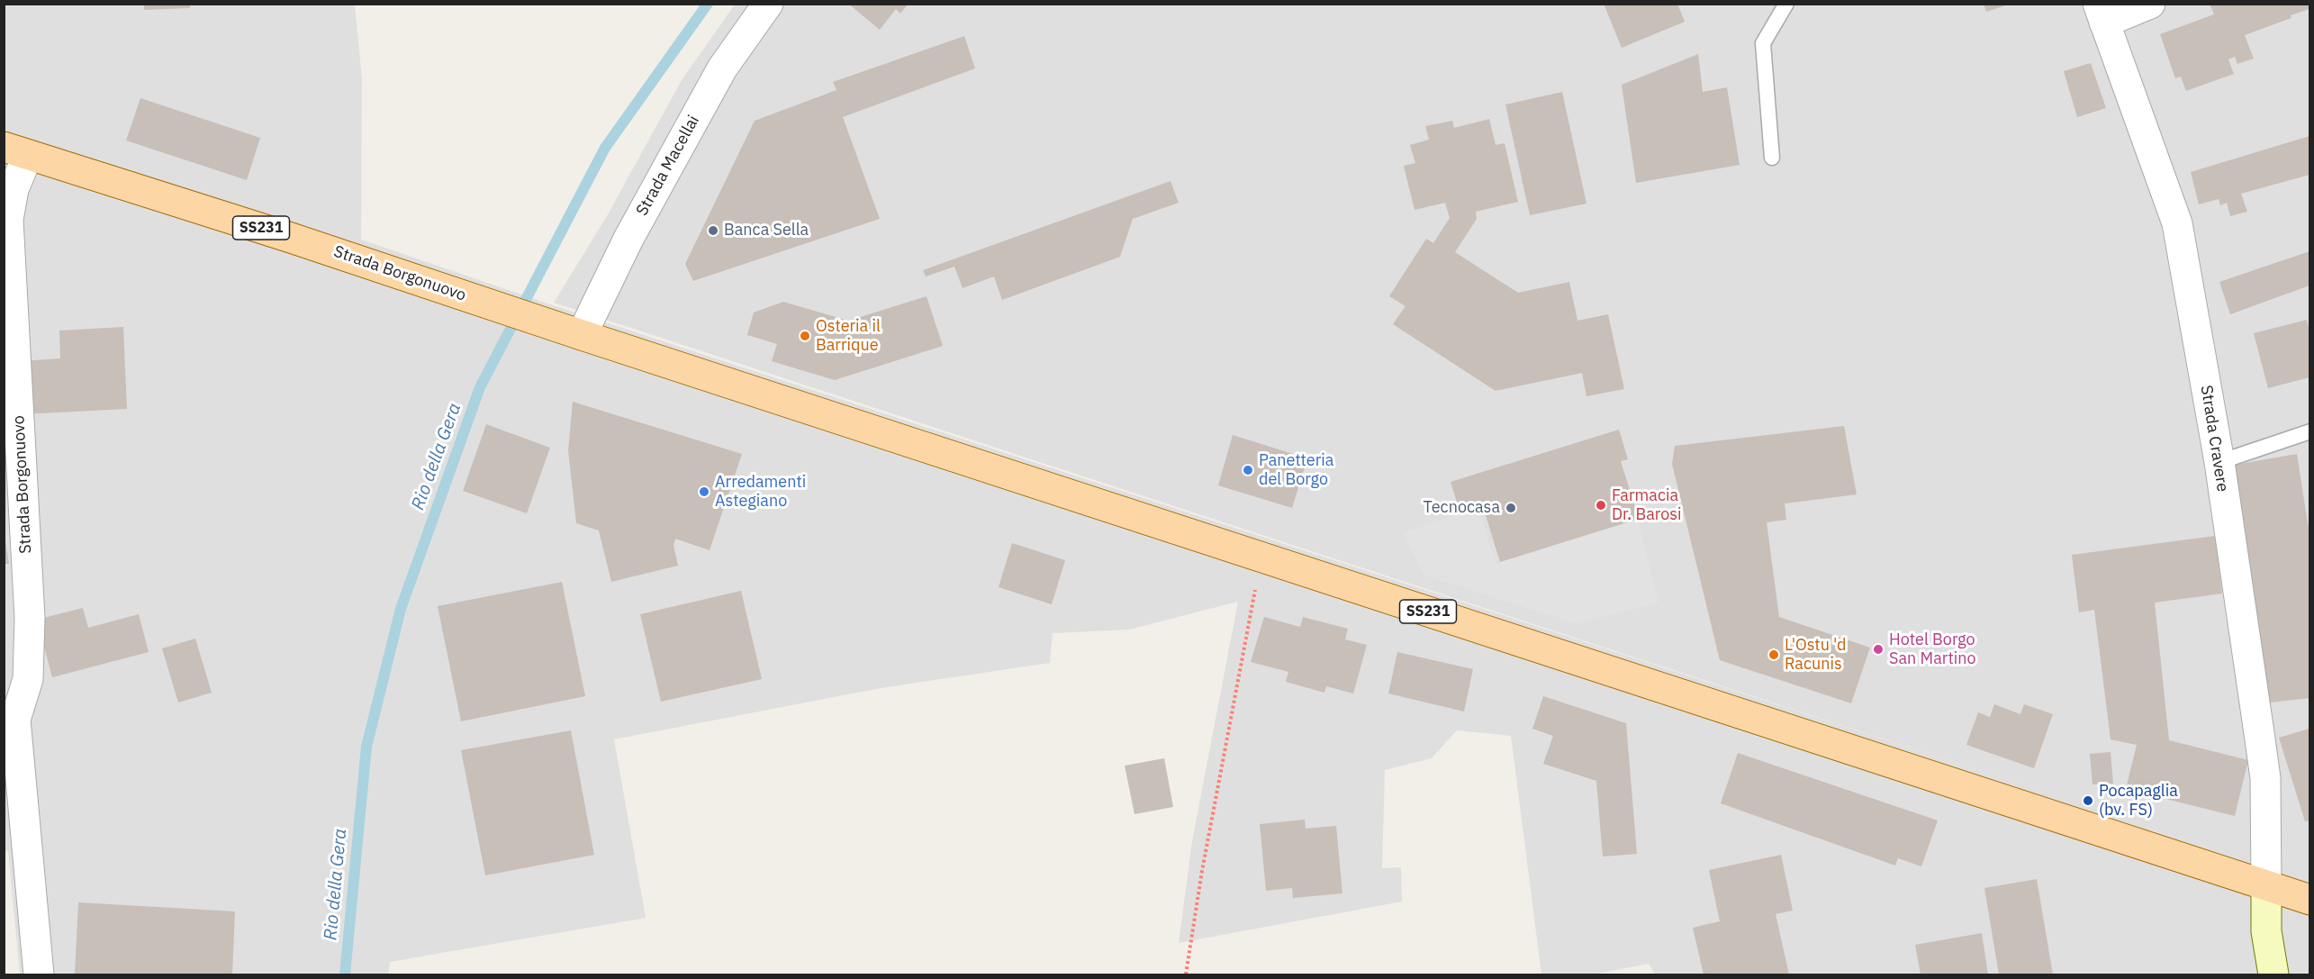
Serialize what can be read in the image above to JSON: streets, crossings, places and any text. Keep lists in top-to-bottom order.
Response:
{
  "streets": {
    "main road": ["SS231", "Strada Borgonuovo"],
    "street": ["Strada Macellai", "Strada Cravere"]
  },
  "crossings": [
    ["Strada Macellai", "SS231"],
    ["Strada Macellai", "Strada Borgonuovo"],
    ["SS231", "Strada Borgonuovo"],
    ["SS231", "Strada Cravere"]
  ],
  "water": ["Rio della Gera"],
  "places": [
    "Banca Sella",
    "Osteria il Barrique",
    "Panetteria del Borgo",
    "Arredamenti Astegiano",
    "Farmacia Dr. Barosi",
    "Tecnocasa",
    "Hotel Borgo San Martino",
    "L'Ostu 'd Racunis",
    "Pocapaglia (bv. FS)"
  ]
}
